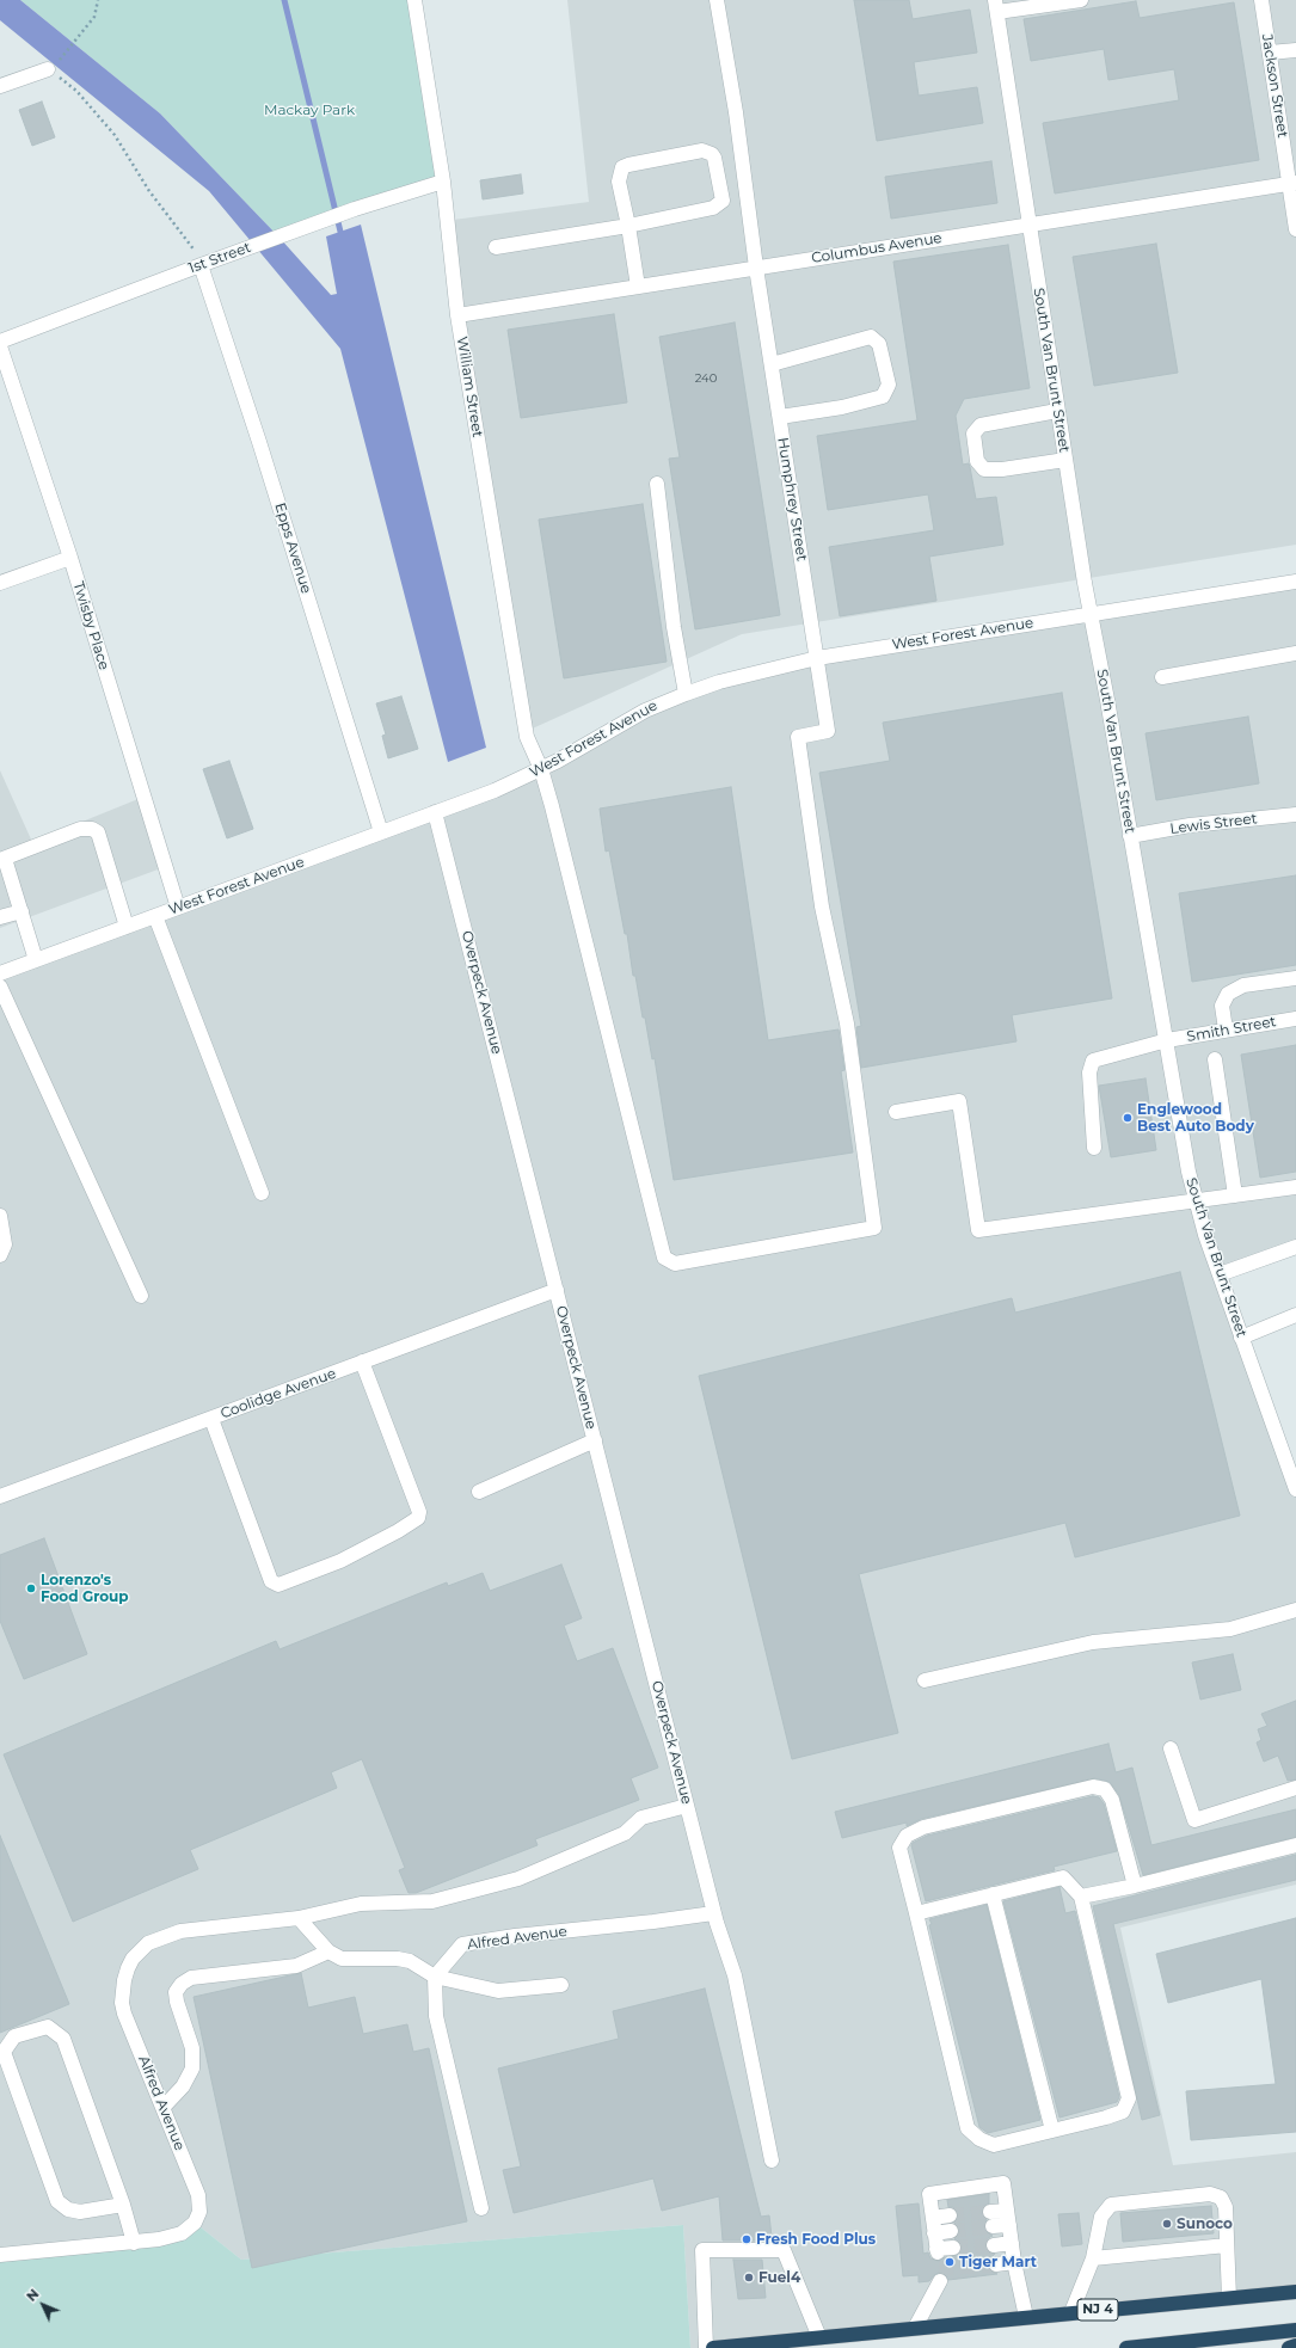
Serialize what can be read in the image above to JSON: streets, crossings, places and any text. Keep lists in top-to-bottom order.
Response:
{
  "streets": {
    "highway": ["NJ 4"],
    "street": [
      "Jackson Street",
      "Columbus Avenue",
      "1st Street",
      "South Van Brunt Street",
      "William Street",
      "Humphrey Street",
      "Epps Avenue",
      "Twisby Place",
      "West Forest Avenue",
      "Lewis Street",
      "Overpeck Avenue",
      "Smith Street",
      "Coolidge Avenue",
      "Alfred Avenue"
    ]
  },
  "crossings": [
    ["Jackson Street", "Columbus Avenue"],
    ["Columbus Avenue", "South Van Brunt Street"],
    ["Columbus Avenue", "William Street"],
    ["Columbus Avenue", "Humphrey Street"],
    ["1st Street", "William Street"],
    ["1st Street", "Epps Avenue"],
    ["South Van Brunt Street", "West Forest Avenue"],
    ["South Van Brunt Street", "Lewis Street"],
    ["South Van Brunt Street", "Smith Street"],
    ["William Street", "Humphrey Street"],
    ["William Street", "West Forest Avenue"],
    ["Humphrey Street", "West Forest Avenue"],
    ["Epps Avenue", "West Forest Avenue"],
    ["Twisby Place", "West Forest Avenue"],
    ["West Forest Avenue", "Overpeck Avenue"],
    ["Overpeck Avenue", "Coolidge Avenue"],
    ["Overpeck Avenue", "Alfred Avenue"]
  ],
  "parks": ["Mackay Park"],
  "places": [
    "Englewood Best Auto Body",
    "Lorenzo's Food Group",
    "Sunoco",
    "Fresh Food Plus",
    "Tiger Mart",
    "Fuel4"
  ],
  "house_numbers": ["240"],
  "north": "top left"
}
